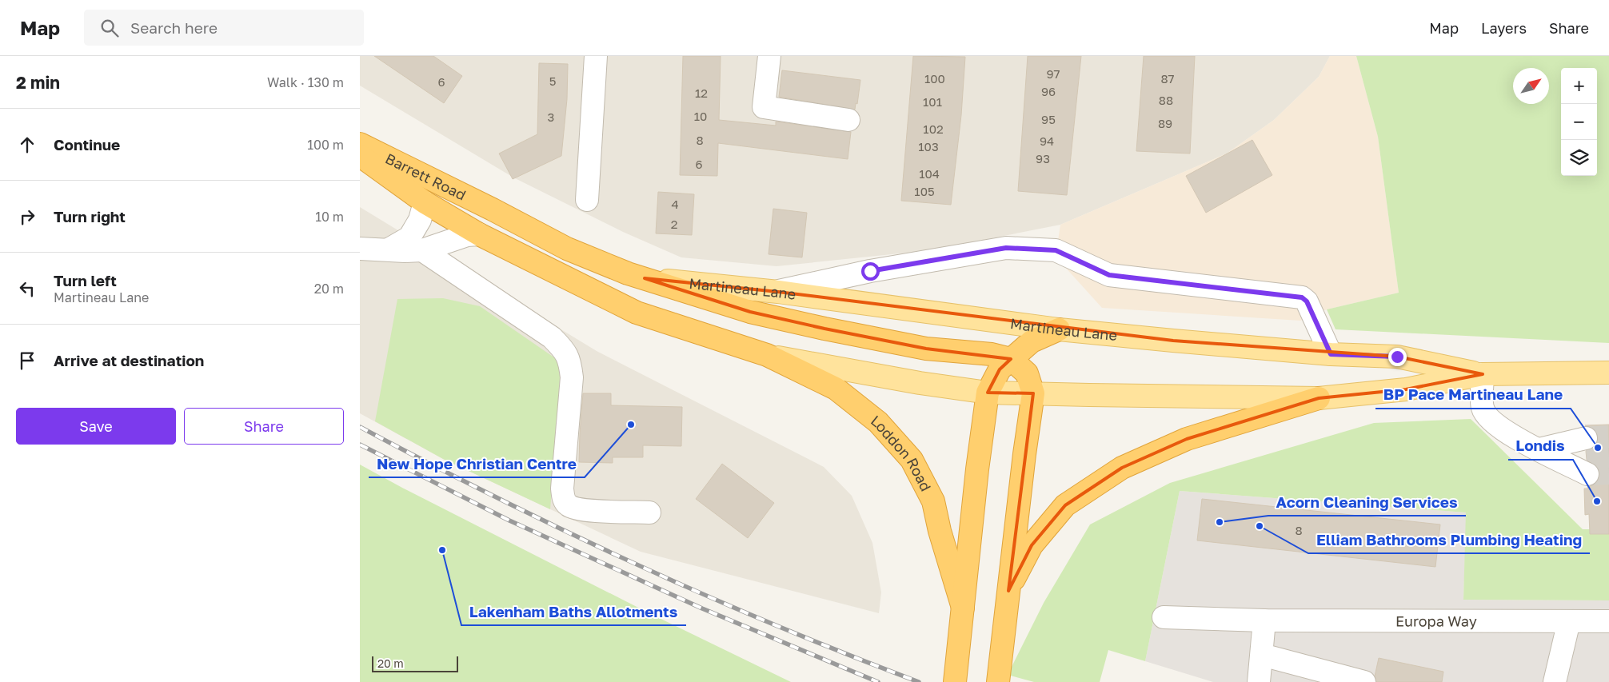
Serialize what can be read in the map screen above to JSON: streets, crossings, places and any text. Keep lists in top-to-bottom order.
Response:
{
  "streets": {
    "highway": ["Barrett Road", "Martineau Lane", "Loddon Road"],
    "street": ["Europa Way"]
  },
  "crossings": [
    ["Barrett Road", "Martineau Lane"],
    ["Martineau Lane", "Loddon Road"]
  ],
  "places": [
    "New Hope Christian Centre",
    "BP Pace Martineau Lane",
    "Londis",
    "Acorn Cleaning Services",
    "Elliam Bathrooms Plumbing Heating",
    "Lakenham Baths Allotments"
  ],
  "house_numbers": [
    "97",
    "100",
    "87",
    "5",
    "6",
    "96",
    "12",
    "88",
    "101",
    "10",
    "3",
    "95",
    "89",
    "102",
    "8",
    "94",
    "103",
    "93",
    "6",
    "104",
    "105",
    "4",
    "2",
    "8"
  ],
  "scale_bar": "20 m",
  "north": "top right",
  "page": {
    "header": "Map",
    "search": "Search here",
    "nav": ["Map", "Layers", "Share"],
    "heading": ["2 min", "Walk · 130 m"],
    "map_buttons": ["+", "−"],
    "list": [
      ["Continue", "100 m"],
      ["Turn right", "10 m"],
      ["Turn left", "Martineau Lane", "20 m"],
      "Arrive at destination"
    ],
    "buttons": ["Save", "Share"],
    "scale": "20 m"
  }
}
